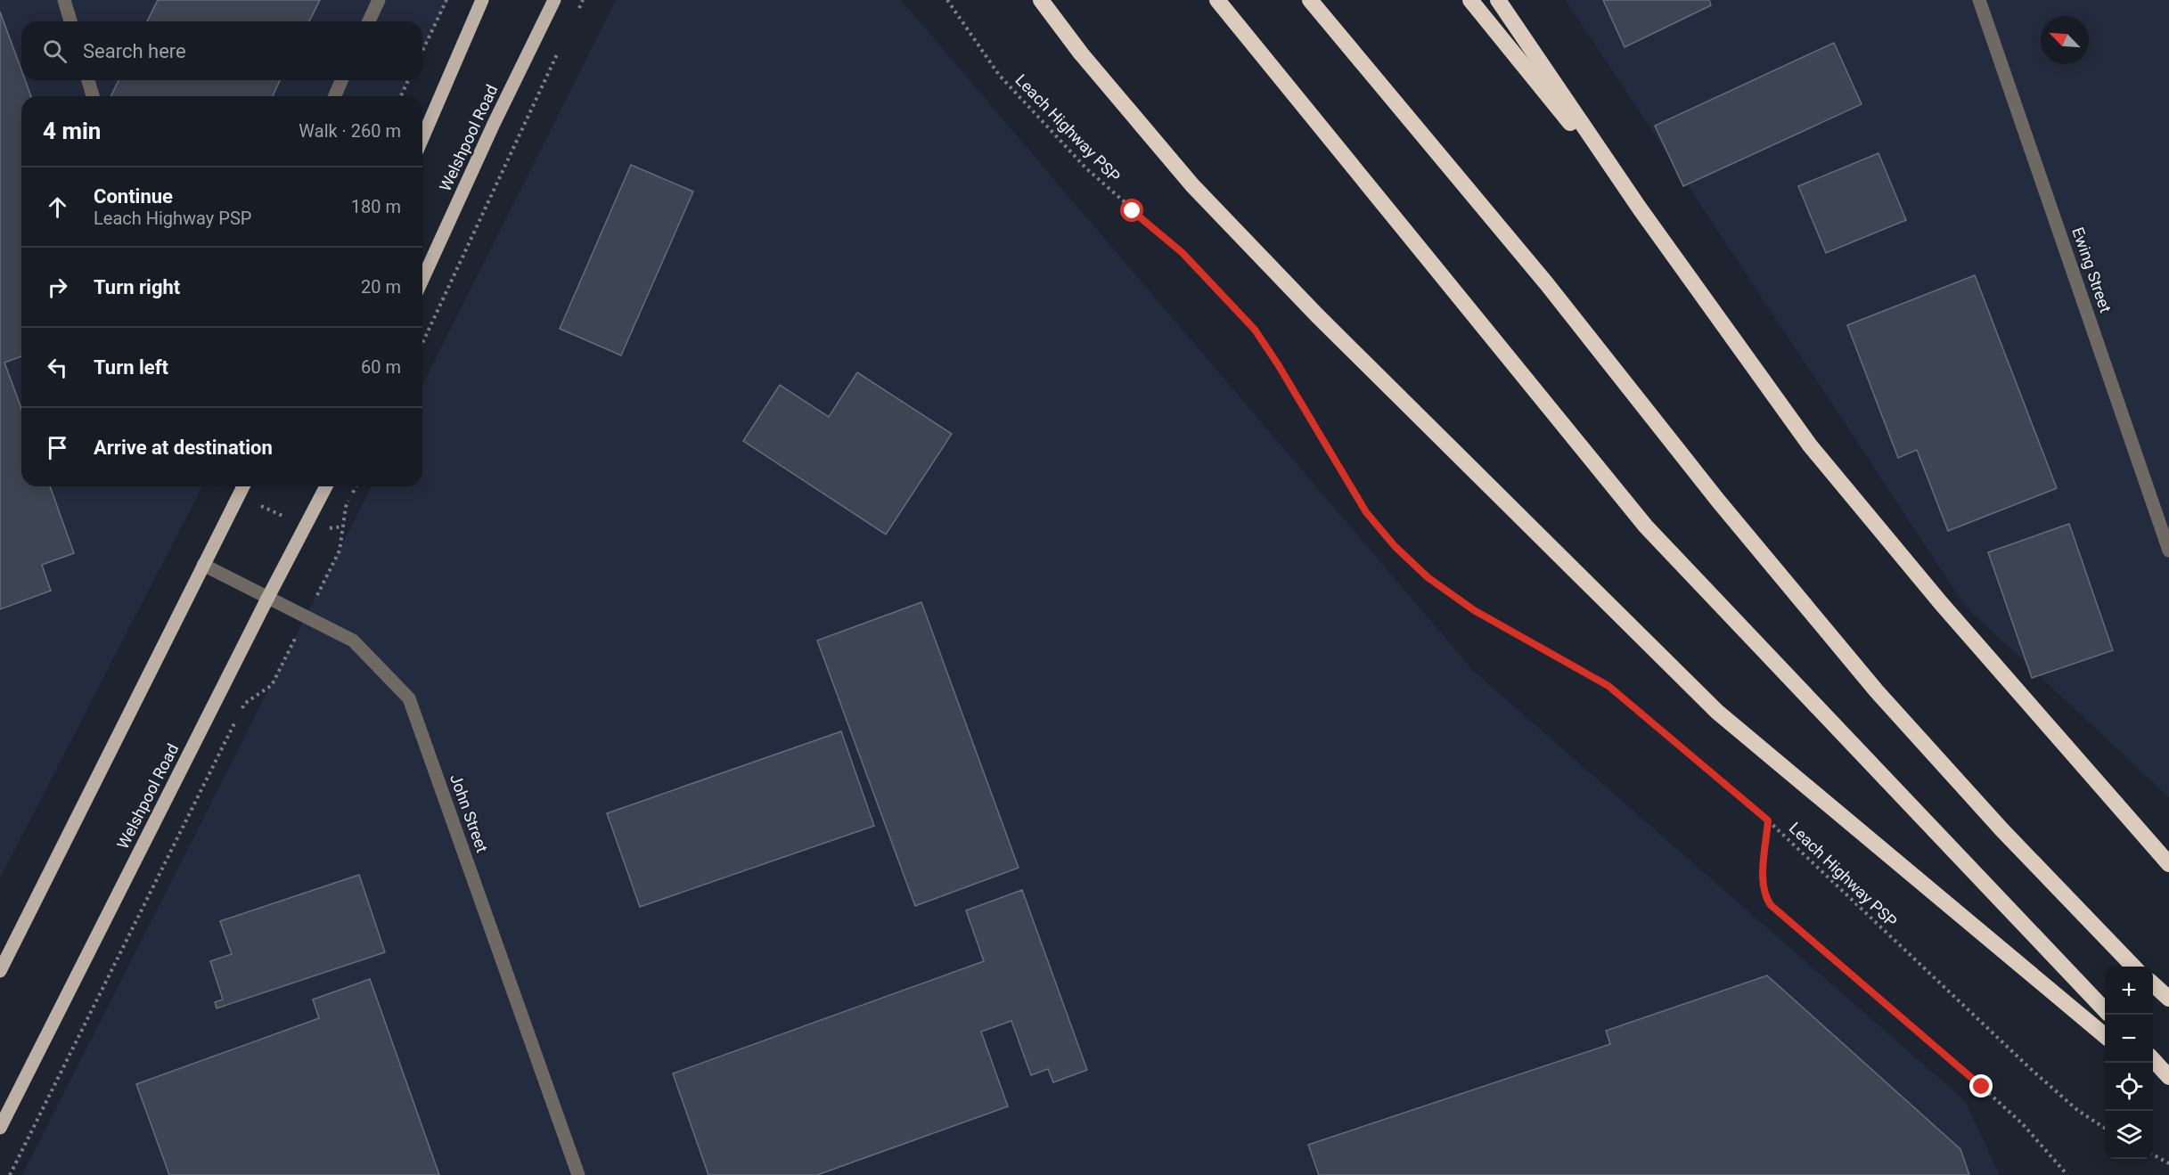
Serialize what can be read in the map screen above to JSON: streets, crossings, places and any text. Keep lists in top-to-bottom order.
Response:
{
  "streets": {
    "main road": ["Welshpool Road"],
    "street": ["Ewing Street", "John Street"],
    "path": ["Leach Highway PSP"]
  },
  "crossings": [
    ["Welshpool Road", "John Street"]
  ],
  "north": "top left",
  "page": {
    "search": "Search here",
    "heading": ["4 min", "Walk · 260 m"],
    "list": [
      ["Continue", "Leach Highway PSP", "180 m"],
      ["Turn right", "20 m"],
      ["Turn left", "60 m"],
      "Arrive at destination"
    ],
    "map_buttons": ["+", "−"]
  }
}
